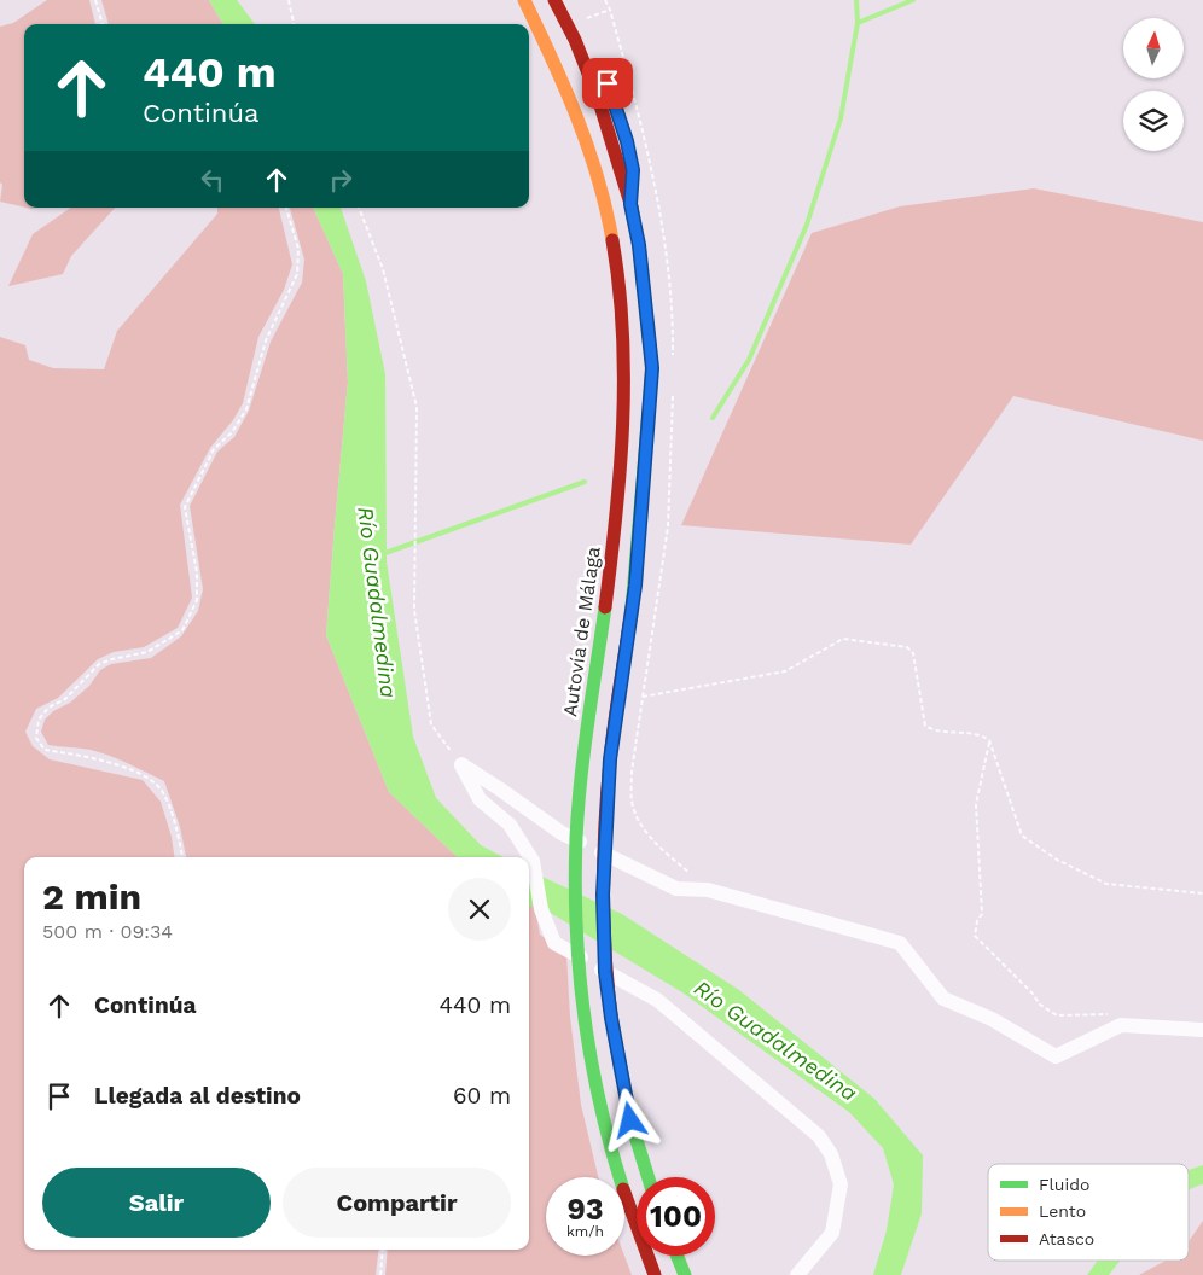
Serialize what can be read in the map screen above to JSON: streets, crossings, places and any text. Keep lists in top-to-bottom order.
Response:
{
  "streets": {
    "highway": ["Autovía de Málaga"]
  },
  "water": ["Río Guadalmedina"],
  "legend": ["Fluido", "Lento", "Atasco"],
  "north": "top",
  "page": {
    "turn": ["440 m", "Continúa"],
    "heading": ["2 min", "500 m · 09:34"],
    "list": [
      {
        "name": "Continúa",
        "value": "440 m"
      },
      {
        "name": "Llegada al destino",
        "value": "60 m"
      }
    ],
    "buttons": ["Salir", "Compartir"],
    "speed": "93 km/h",
    "limit": "100"
  }
}
